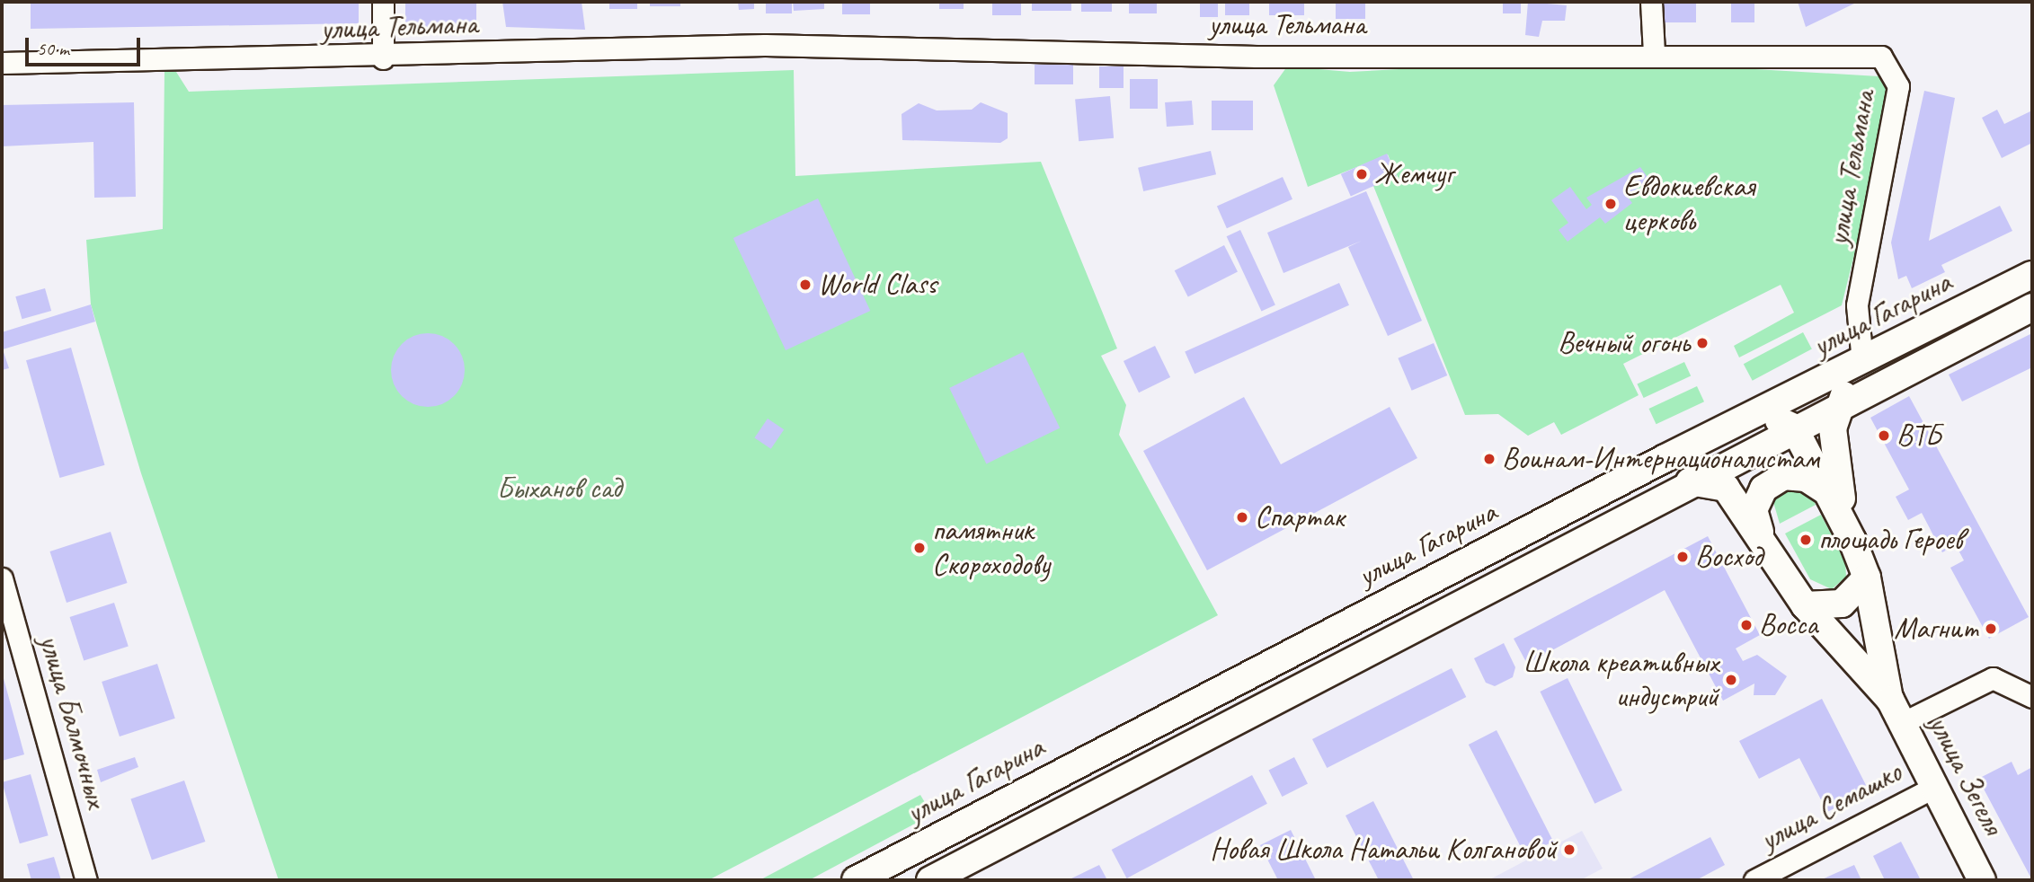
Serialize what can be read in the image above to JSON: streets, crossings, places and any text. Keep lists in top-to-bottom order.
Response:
{
  "streets": {
    "main road": ["улица Гагарина", "улица Зегеля"],
    "street": ["улица Тельмана", "улица Балмочных", "улица Семашко"]
  },
  "crossings": [
    ["улица Тельмана", "улица Гагарина"],
    ["улица Зегеля", "улица Семашко"]
  ],
  "parks": ["Быханов сад"],
  "places": [
    "Жемчуг",
    "Евдокиевская церковь",
    "World Class",
    "Вечный огонь",
    "ВТБ",
    "Воинам-Интернационалистам",
    "Спартак",
    "площадь Героев",
    "памятник Скороходову",
    "Восход",
    "Bocca",
    "Магнит",
    "Школа креативных индустрий",
    "Новая Школа Натальи Колгановой"
  ],
  "scale_bar": "50 m"
}
